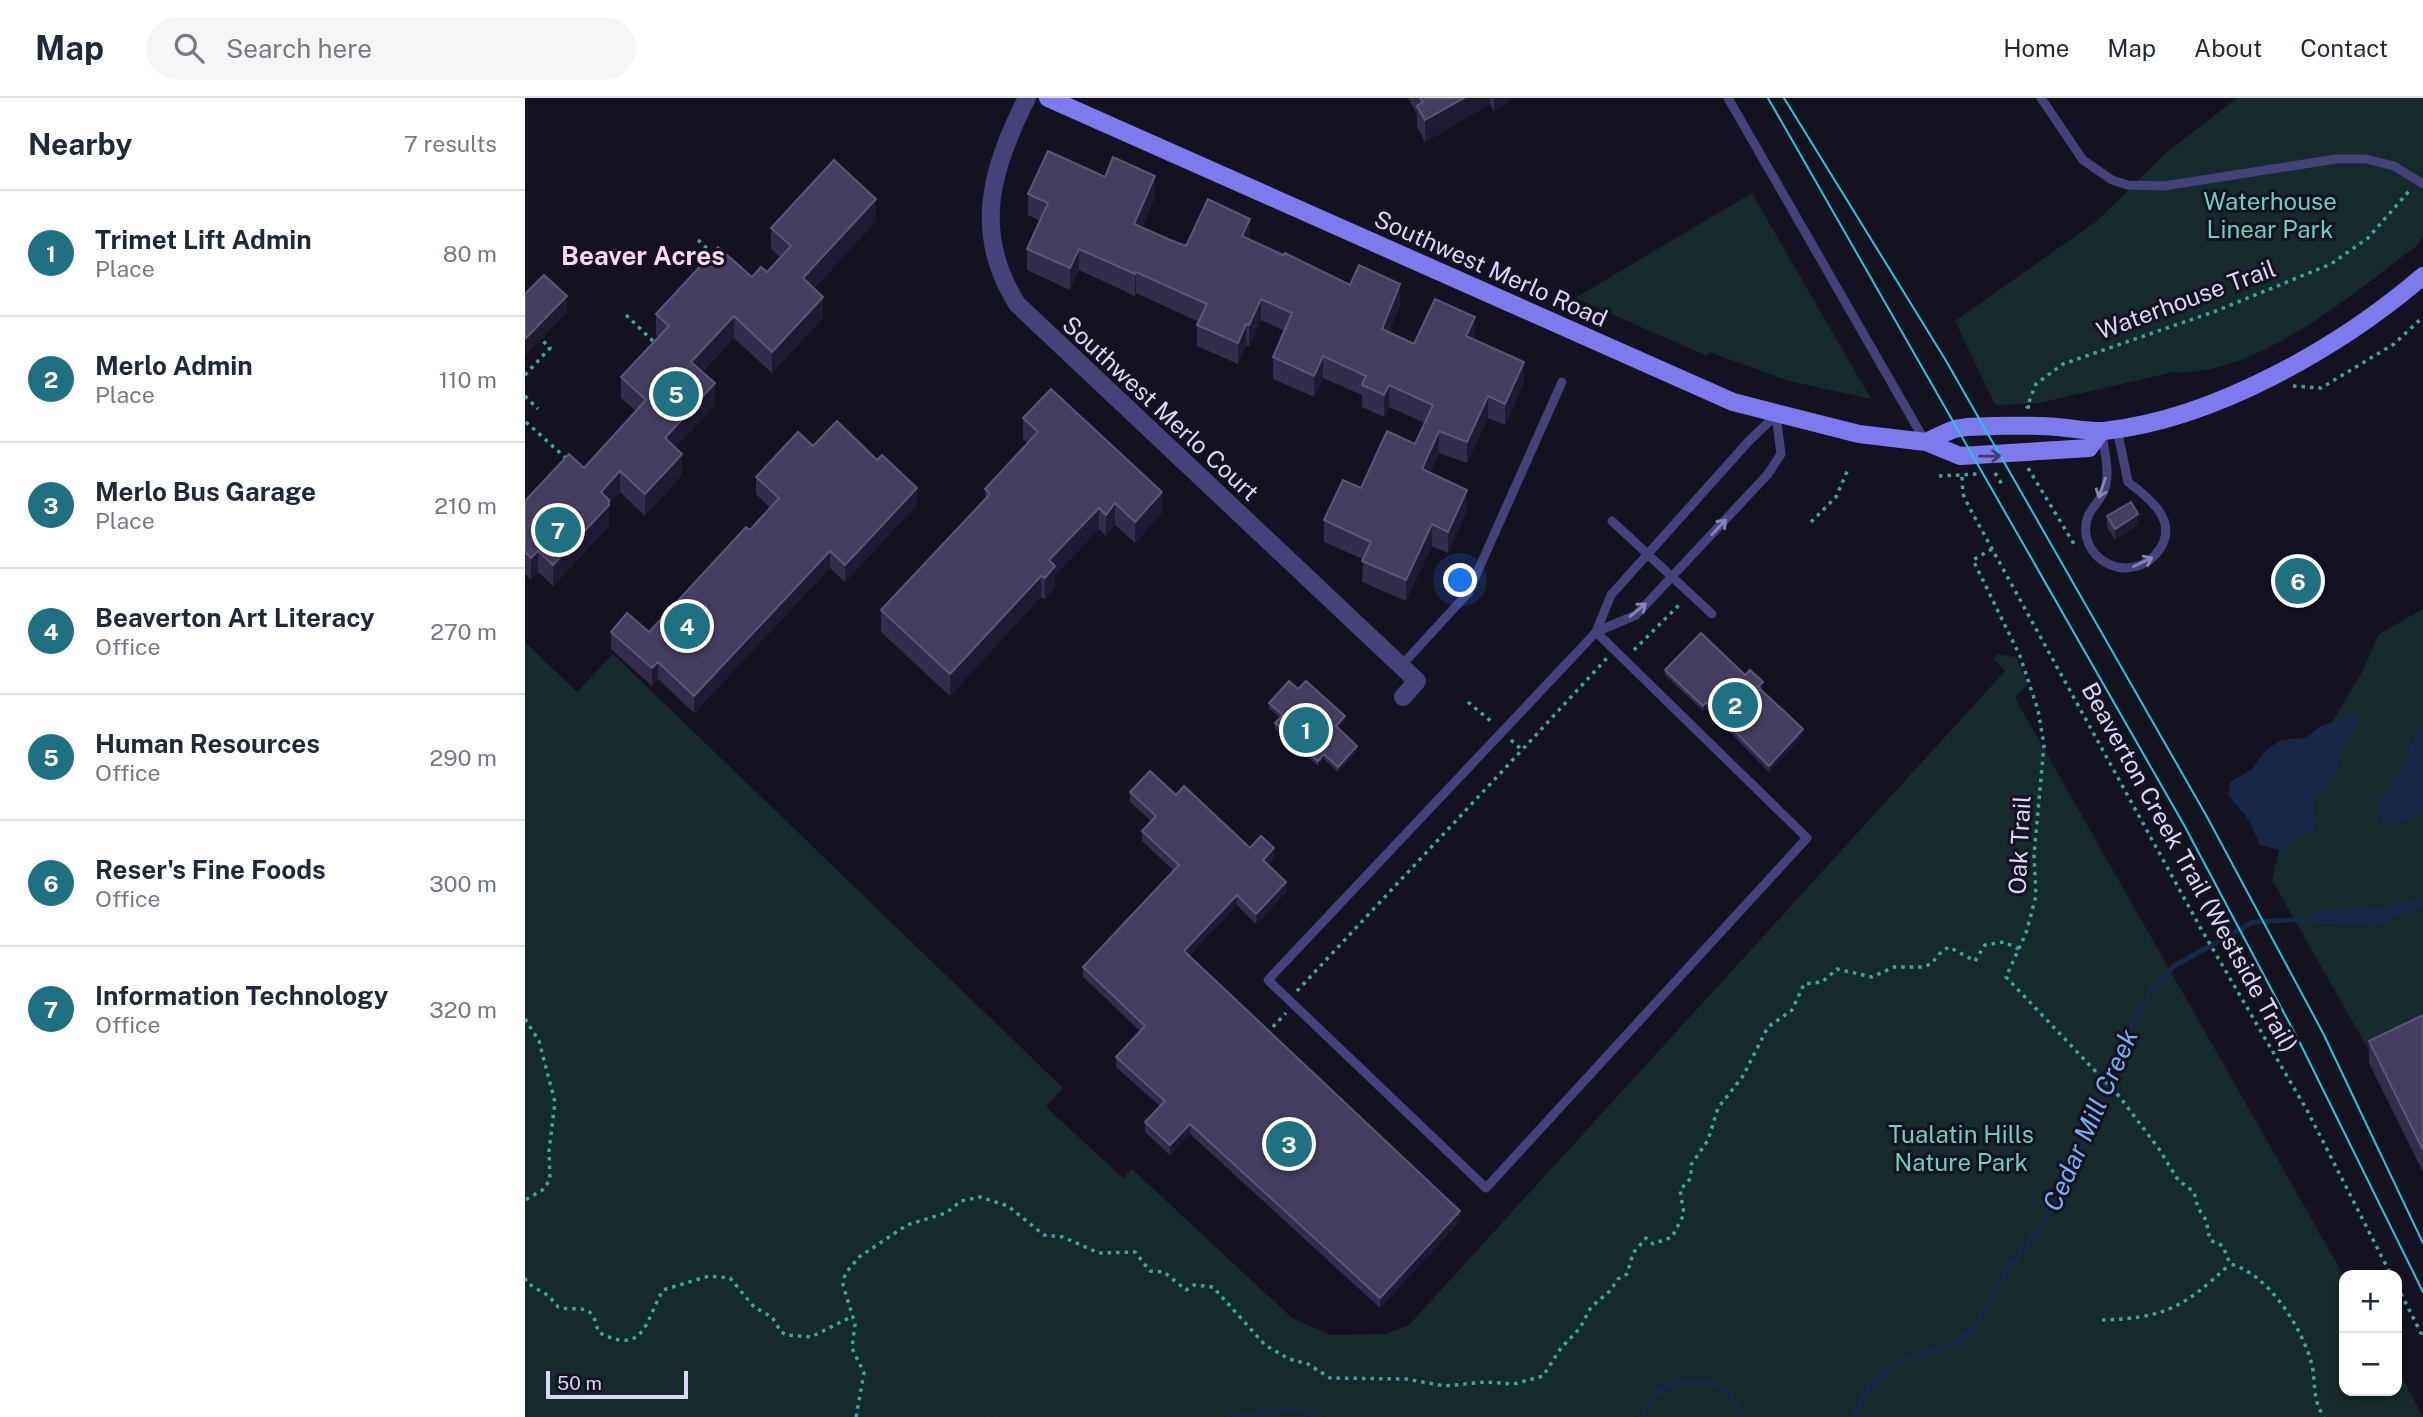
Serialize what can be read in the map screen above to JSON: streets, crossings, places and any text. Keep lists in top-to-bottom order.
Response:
{
  "streets": {
    "street": ["Southwest Merlo Road", "Southwest Merlo Court"],
    "path": ["Waterhouse Trail", "Oak Trail", "Beaverton Creek Trail (Westside Trail)"]
  },
  "crossings": [
    ["Oak Trail", "Beaverton Creek Trail (Westside Trail)"]
  ],
  "districts": ["Beaver Acres"],
  "water": ["Cedar Mill Creek"],
  "parks": ["Waterhouse Linear Park", "Tualatin Hills Nature Park"],
  "scale_bar": "50 m",
  "page": {
    "header": "Map",
    "search": "Search here",
    "nav": [
      "Home",
      "Map",
      "About",
      "Contact"
    ],
    "heading": ["Nearby", "7 results"],
    "list": [
      {
        "mark": "1",
        "name": "Trimet Lift Admin",
        "note": "Place",
        "value": "80 m"
      },
      {
        "mark": "2",
        "name": "Merlo Admin",
        "note": "Place",
        "value": "110 m"
      },
      {
        "mark": "3",
        "name": "Merlo Bus Garage",
        "note": "Place",
        "value": "210 m"
      },
      {
        "mark": "4",
        "name": "Beaverton Art Literacy",
        "note": "Office",
        "value": "270 m"
      },
      {
        "mark": "5",
        "name": "Human Resources",
        "note": "Office",
        "value": "290 m"
      },
      {
        "mark": "6",
        "name": "Reser's Fine Foods",
        "note": "Office",
        "value": "300 m"
      },
      {
        "mark": "7",
        "name": "Information Technology",
        "note": "Office",
        "value": "320 m"
      }
    ],
    "pins": [
      "5",
      "7",
      "6",
      "4",
      "2",
      "1",
      "3"
    ],
    "map_buttons": ["+", "−"],
    "scale": "50 m"
  }
}
